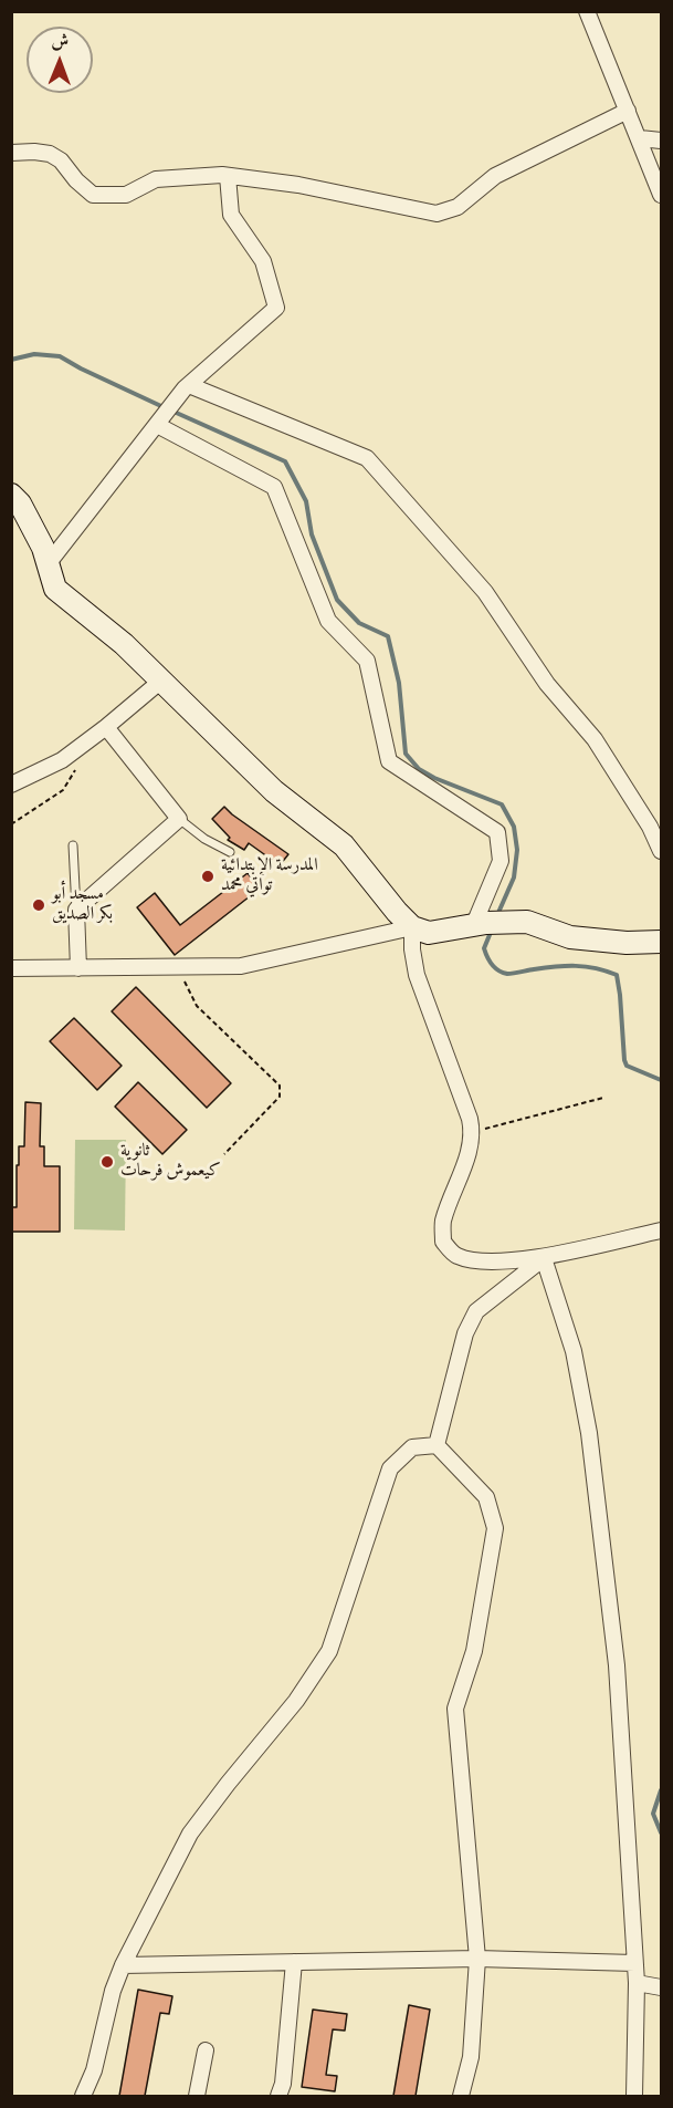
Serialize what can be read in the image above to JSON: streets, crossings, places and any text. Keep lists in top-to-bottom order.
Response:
{
  "places": ["المدرسة الإبتدائية تواتي محمد", "مسجد أبو بكر الصديق", "ثانوية كيعموش فرحات"],
  "north": "top"
}
